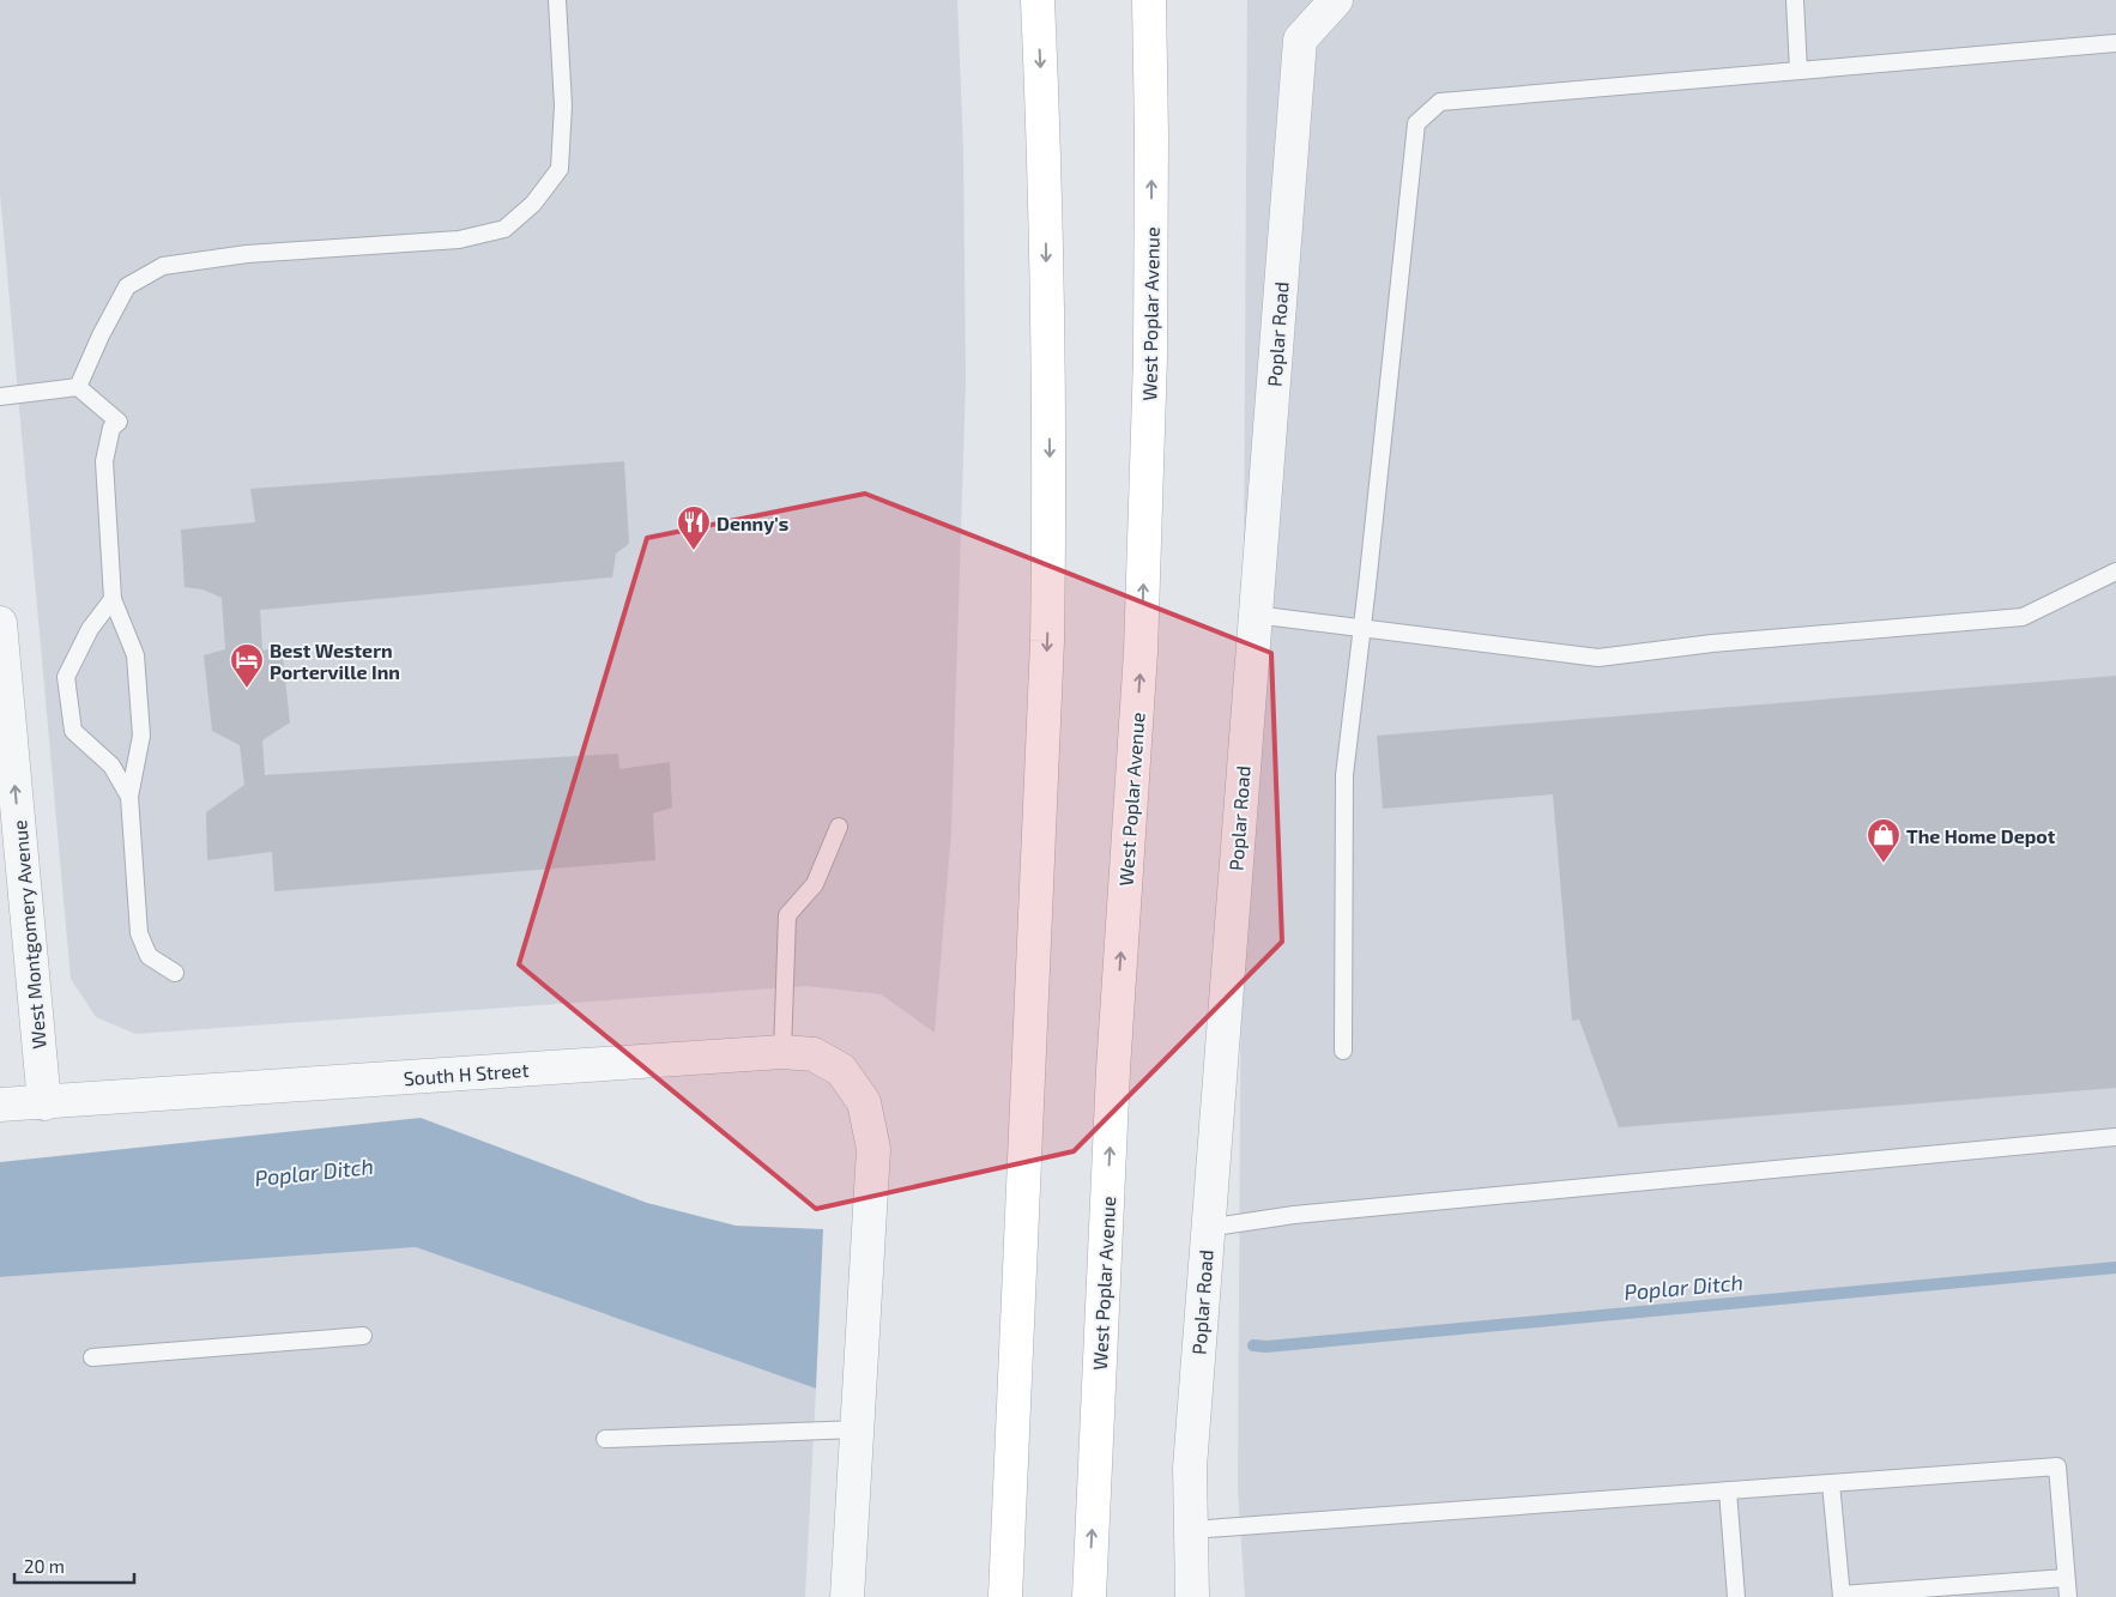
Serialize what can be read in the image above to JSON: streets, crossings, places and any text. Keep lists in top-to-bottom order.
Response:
{
  "streets": {
    "main road": ["West Poplar Avenue"],
    "street": ["Poplar Road", "West Montgomery Avenue", "South H Street"]
  },
  "crossings": [
    ["West Montgomery Avenue", "South H Street"]
  ],
  "one_way": ["West Montgomery Avenue"],
  "water": ["Poplar Ditch"],
  "places": {
    "restaurant": ["Denny's"],
    "hotel": ["Best Western Porterville Inn"],
    "shop": ["The Home Depot"]
  },
  "scale_bar": "20 m"
}
